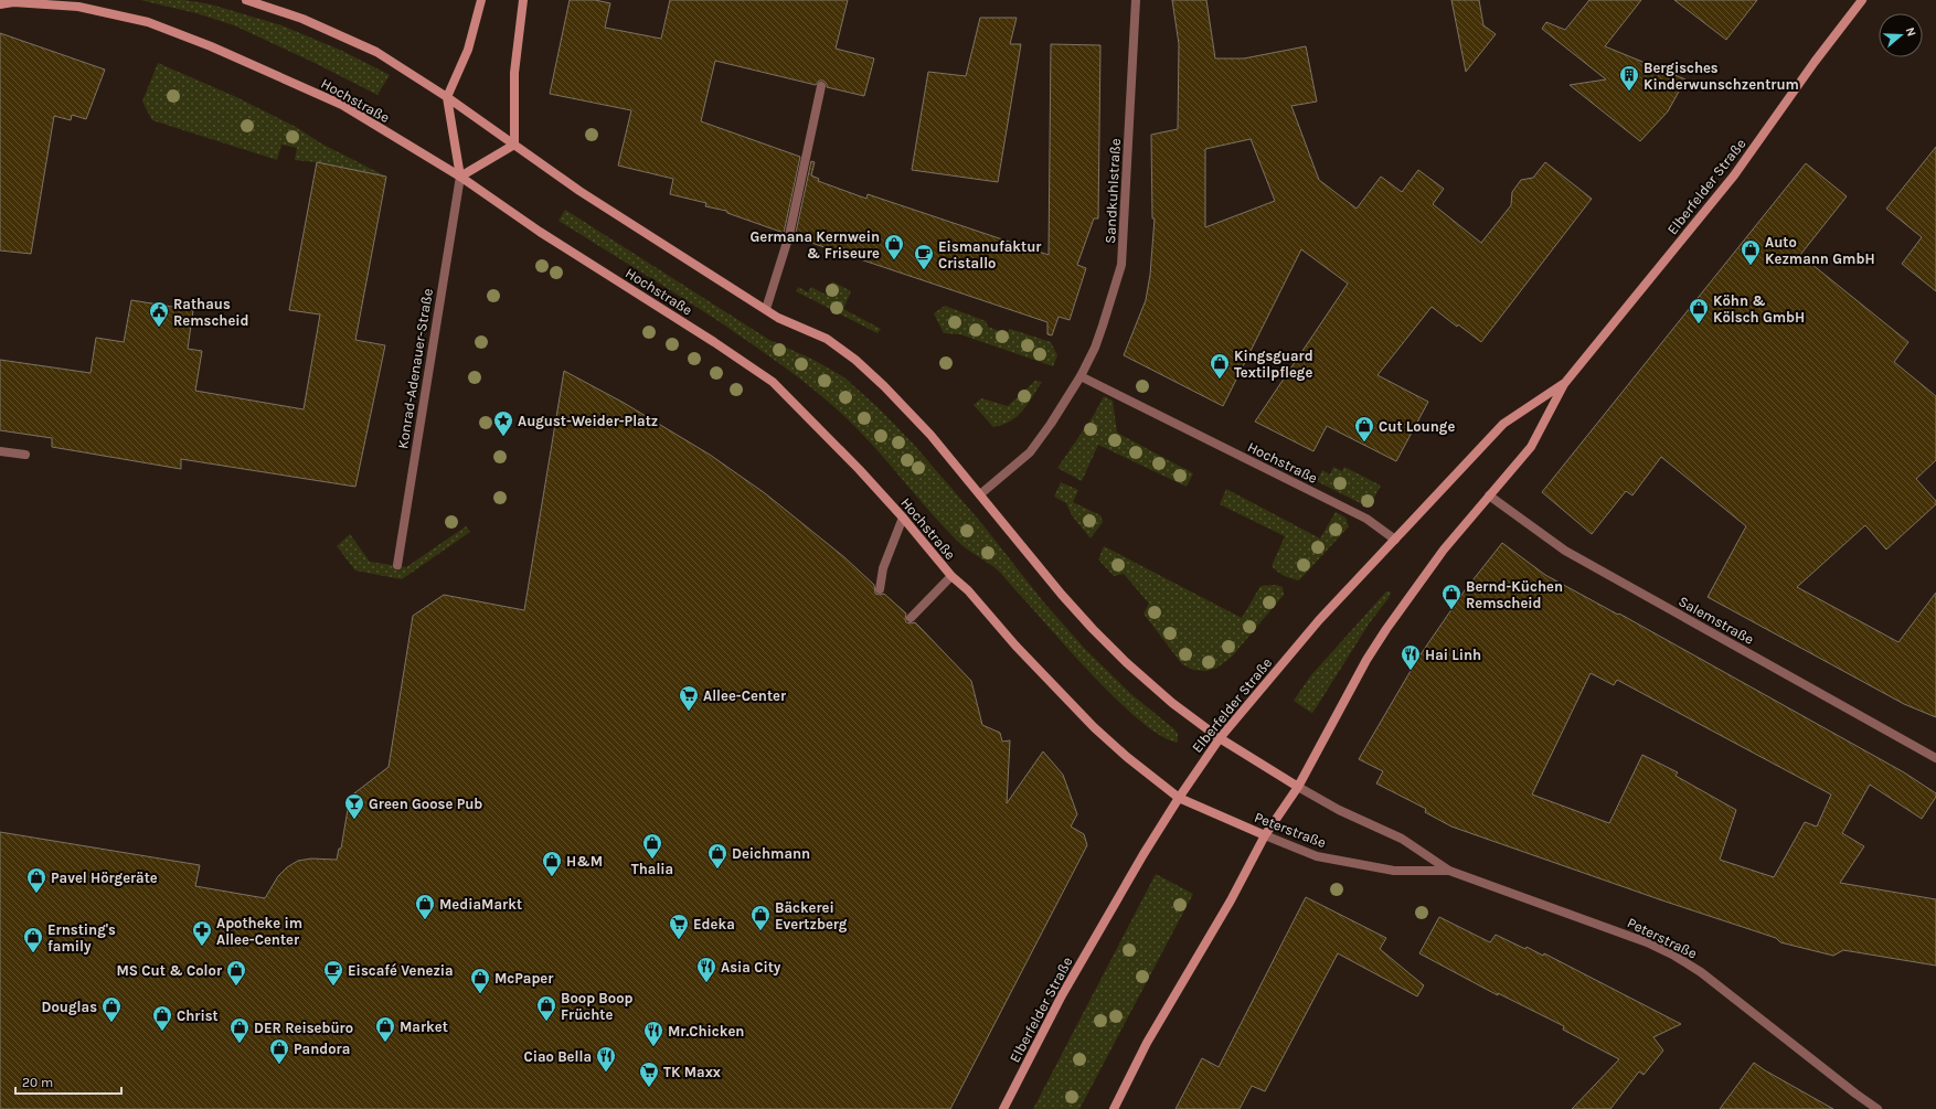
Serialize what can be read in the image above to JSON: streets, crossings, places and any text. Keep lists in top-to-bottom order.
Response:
{
  "streets": {
    "street": [
      "Hochstraße",
      "Elberfelder Straße",
      "Sandkuhlstraße",
      "Konrad-Adenauer-Straße",
      "Salemstraße",
      "Peterstraße"
    ]
  },
  "crossings": [
    ["Hochstraße", "Elberfelder Straße"],
    ["Hochstraße", "Sandkuhlstraße"],
    ["Hochstraße", "Konrad-Adenauer-Straße"],
    ["Hochstraße", "Peterstraße"],
    ["Elberfelder Straße", "Salemstraße"],
    ["Elberfelder Straße", "Peterstraße"]
  ],
  "places": {
    "building": ["Bergisches Kinderwunschzentrum"],
    "shop": [
      "Germana Kernwein & Friseure",
      "Auto Kezmann GmbH",
      "Köhn & Kölsch GmbH",
      "Kingsguard Textilpflege",
      "Cut Lounge",
      "Bernd-Küchen Remscheid",
      "Thalia",
      "Deichmann",
      "H&M",
      "Pavel Hörgeräte",
      "MediaMarkt",
      "Bäckerei Evertzberg",
      "Ernsting's family",
      "MS Cut & Color",
      "McPaper",
      "Boop Boop Früchte",
      "Douglas",
      "Christ",
      "Market",
      "DER Reisebüro",
      "Pandora"
    ],
    "cafe": ["Eismanufaktur Cristallo", "Eiscafé Venezia"],
    "public building": ["Rathaus Remscheid"],
    "place": ["August-Weider-Platz"],
    "restaurant": [
      "Hai Linh",
      "Asia City",
      "Mr.Chicken",
      "Ciao Bella"
    ],
    "supermarket": ["Allee-Center", "Edeka", "TK Maxx"],
    "bar": ["Green Goose Pub"],
    "pharmacy": ["Apotheke im Allee-Center"]
  },
  "scale_bar": "20 m",
  "north": "right"
}
